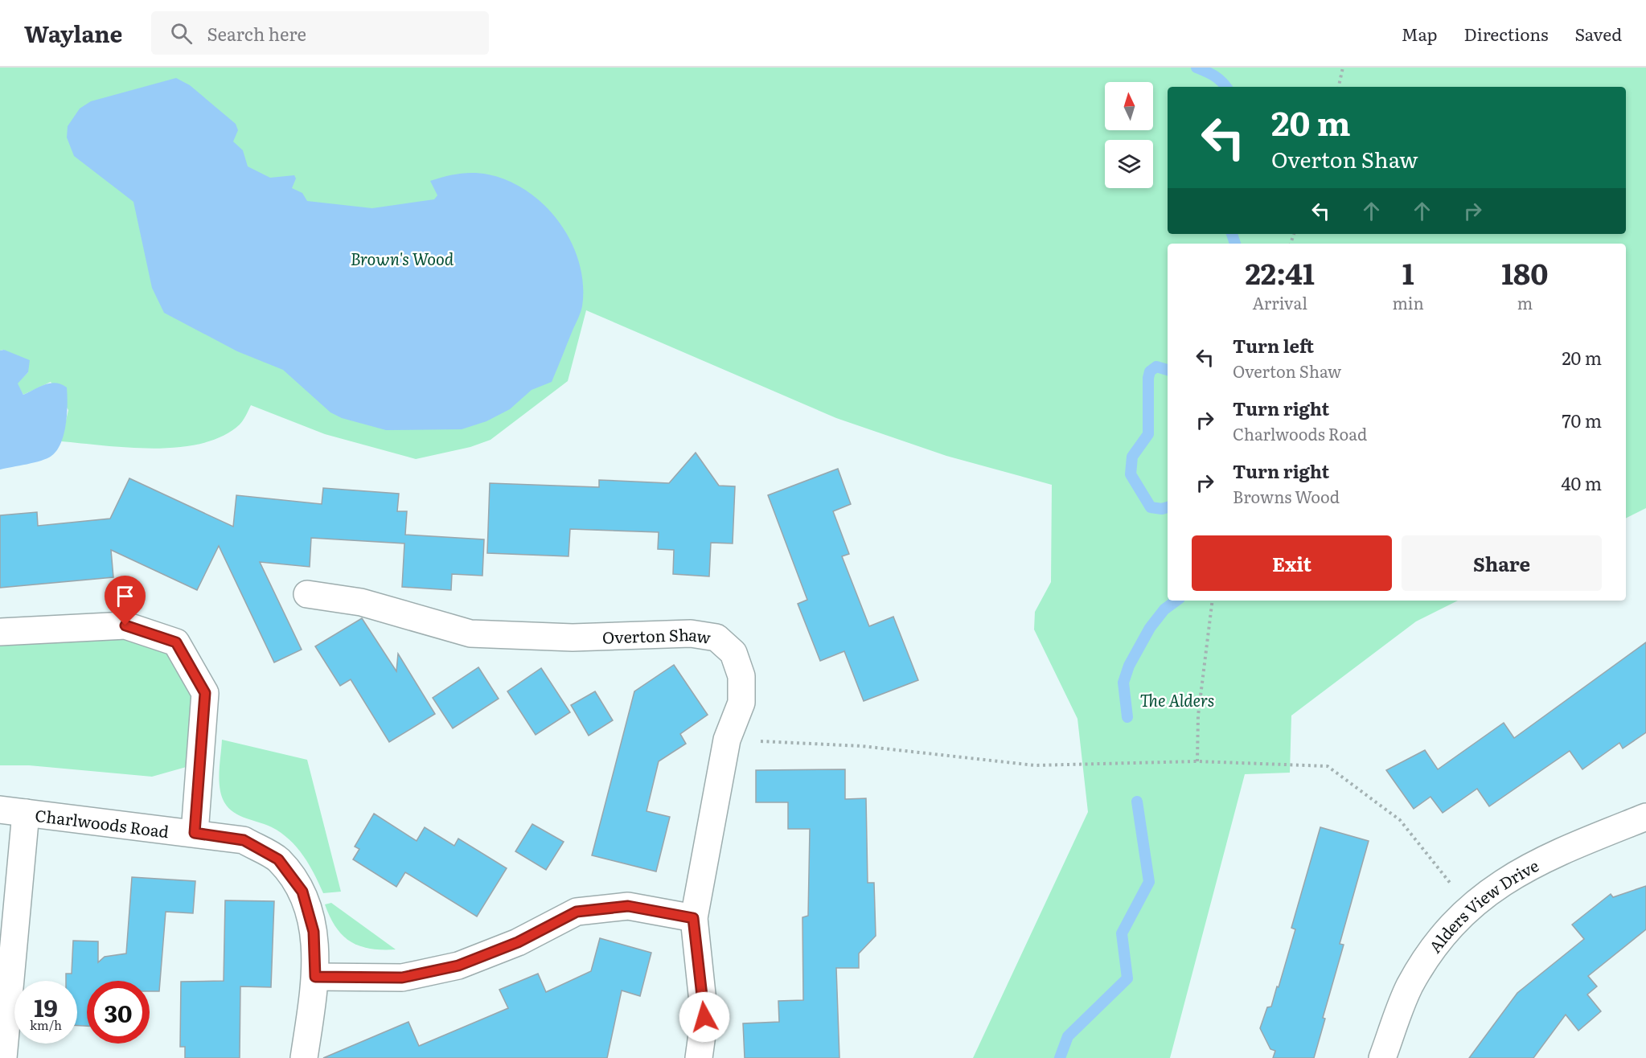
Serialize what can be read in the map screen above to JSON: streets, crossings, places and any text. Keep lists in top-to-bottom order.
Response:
{
  "streets": {
    "street": ["Overton Shaw", "Charlwoods Road", "Alders View Drive"]
  },
  "parks": ["Brown's Wood", "The Alders"],
  "north": "top",
  "page": {
    "header": "Waylane",
    "search": "Search here",
    "nav": ["Map", "Directions", "Saved"],
    "turn": ["20 m", "Overton Shaw"],
    "eta": [
      "22:41",
      "Arrival",
      "1",
      "min",
      "180",
      "m"
    ],
    "list": [
      {
        "name": "Turn left",
        "note": "Overton Shaw",
        "value": "20 m"
      },
      {
        "name": "Turn right",
        "note": "Charlwoods Road",
        "value": "70 m"
      },
      {
        "name": "Turn right",
        "note": "Browns Wood",
        "value": "40 m"
      }
    ],
    "buttons": ["Exit", "Share"],
    "speed": "19 km/h",
    "limit": "30"
  }
}
